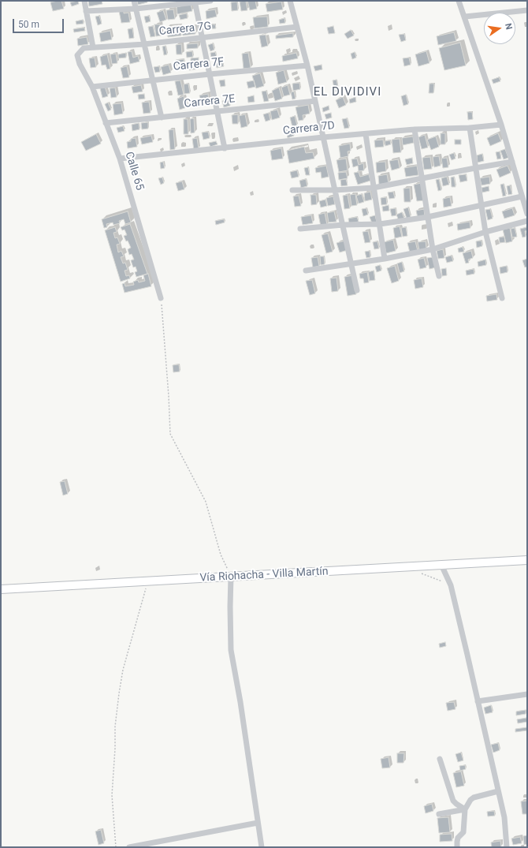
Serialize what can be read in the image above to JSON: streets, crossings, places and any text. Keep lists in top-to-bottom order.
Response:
{
  "streets": {
    "main road": ["Vía Riohacha - Villa Martín"],
    "street": [
      "Carrera 7G",
      "Carrera 7F",
      "Carrera 7E",
      "Carrera 7D",
      "Calle 65"
    ]
  },
  "crossings": [
    ["Carrera 7G", "Calle 65"],
    ["Carrera 7F", "Calle 65"],
    ["Carrera 7E", "Calle 65"],
    ["Carrera 7D", "Calle 65"]
  ],
  "districts": ["EL DIVIDIVI"],
  "scale_bar": "50 m",
  "north": "right"
}
